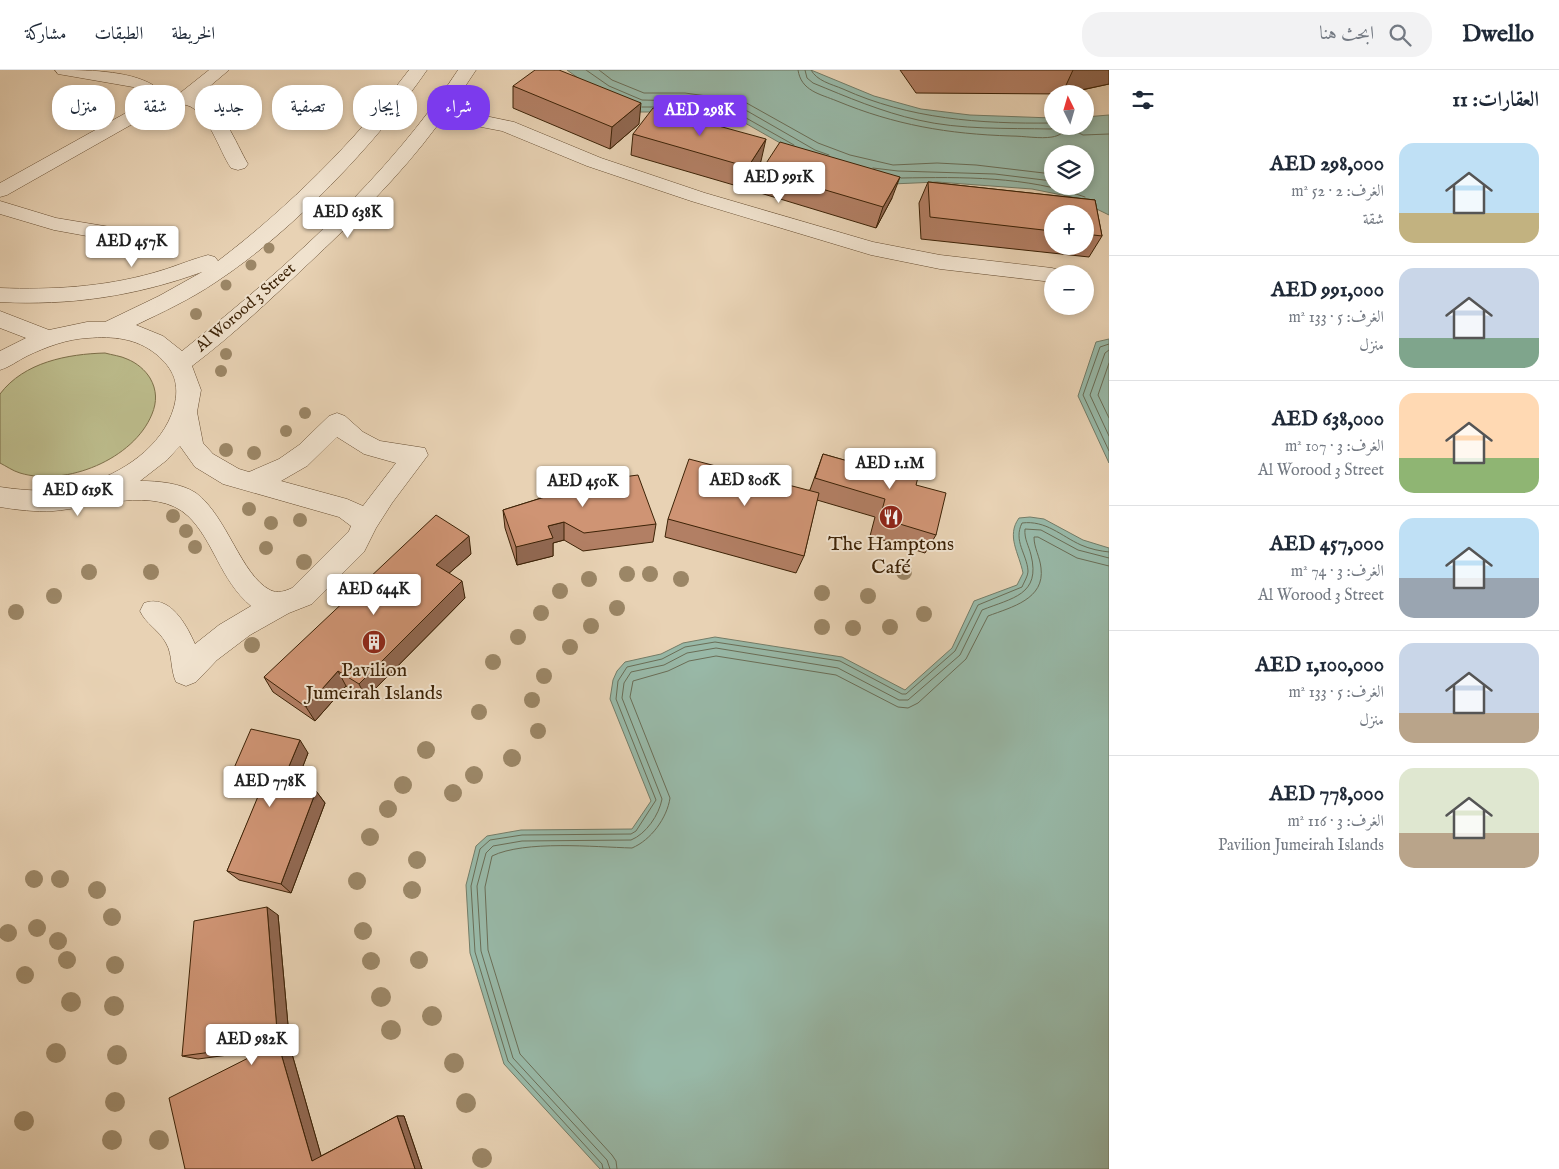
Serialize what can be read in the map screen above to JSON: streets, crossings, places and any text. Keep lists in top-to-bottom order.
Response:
{
  "streets": {
    "street": ["Al Worood 3 Street"]
  },
  "places": {
    "restaurant": ["The Hamptons Café"],
    "building": ["Pavilion Jumeirah Islands"]
  },
  "north": "top",
  "page": {
    "header": "Dwello",
    "search": "ابحث هنا",
    "nav": ["الخريطة", "الطبقات", "مشاركة"],
    "heading": "العقارات: 11",
    "map_buttons": ["+", "−"],
    "chip": [
      "شراء",
      "إيجار",
      "تصفية",
      "جديد",
      "شقة",
      "منزل"
    ],
    "price": [
      "AED 298K",
      "AED 991K",
      "AED 638K",
      "AED 457K",
      "AED 1.1M",
      "AED 806K",
      "AED 450K",
      "AED 619K",
      "AED 644K",
      "AED 778K",
      "AED 982K"
    ],
    "list": [
      {
        "name": "AED 298,000",
        "note": "الغرف: 2 · 52 m² · شقة"
      },
      {
        "name": "AED 991,000",
        "note": "الغرف: 5 · 133 m² · منزل"
      },
      {
        "name": "AED 638,000",
        "note": "الغرف: 3 · 107 m² · Al Worood 3 Street"
      },
      {
        "name": "AED 457,000",
        "note": "الغرف: 3 · 74 m² · Al Worood 3 Street"
      },
      {
        "name": "AED 1,100,000",
        "note": "الغرف: 5 · 133 m² · منزل"
      },
      {
        "name": "AED 778,000",
        "note": "الغرف: 3 · 116 m² · Pavilion Jumeirah Islands"
      }
    ]
  }
}
